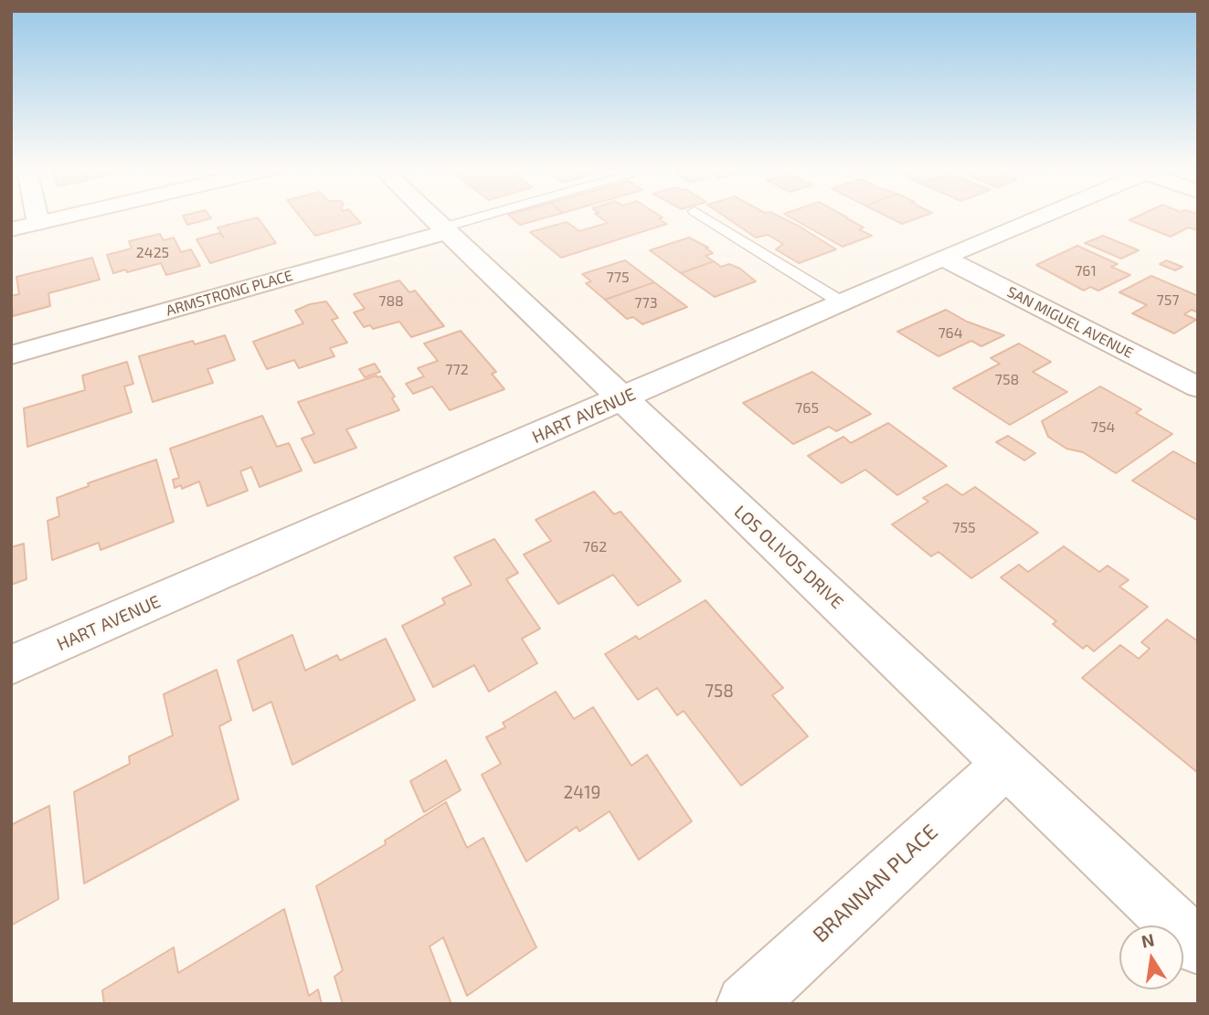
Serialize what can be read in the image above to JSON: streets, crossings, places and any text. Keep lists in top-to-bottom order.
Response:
{
  "streets": {
    "street": [
      "ARMSTRONG PLACE",
      "SAN MIGUEL AVENUE",
      "HART AVENUE",
      "LOS OLIVOS DRIVE",
      "BRANNAN PLACE"
    ]
  },
  "crossings": [
    ["ARMSTRONG PLACE", "LOS OLIVOS DRIVE"],
    ["SAN MIGUEL AVENUE", "HART AVENUE"],
    ["HART AVENUE", "LOS OLIVOS DRIVE"],
    ["LOS OLIVOS DRIVE", "BRANNAN PLACE"]
  ],
  "house_numbers": [
    "2425",
    "761",
    "775",
    "757",
    "788",
    "773",
    "764",
    "772",
    "758",
    "765",
    "754",
    "755",
    "762",
    "758",
    "2419"
  ],
  "north": "top"
}
